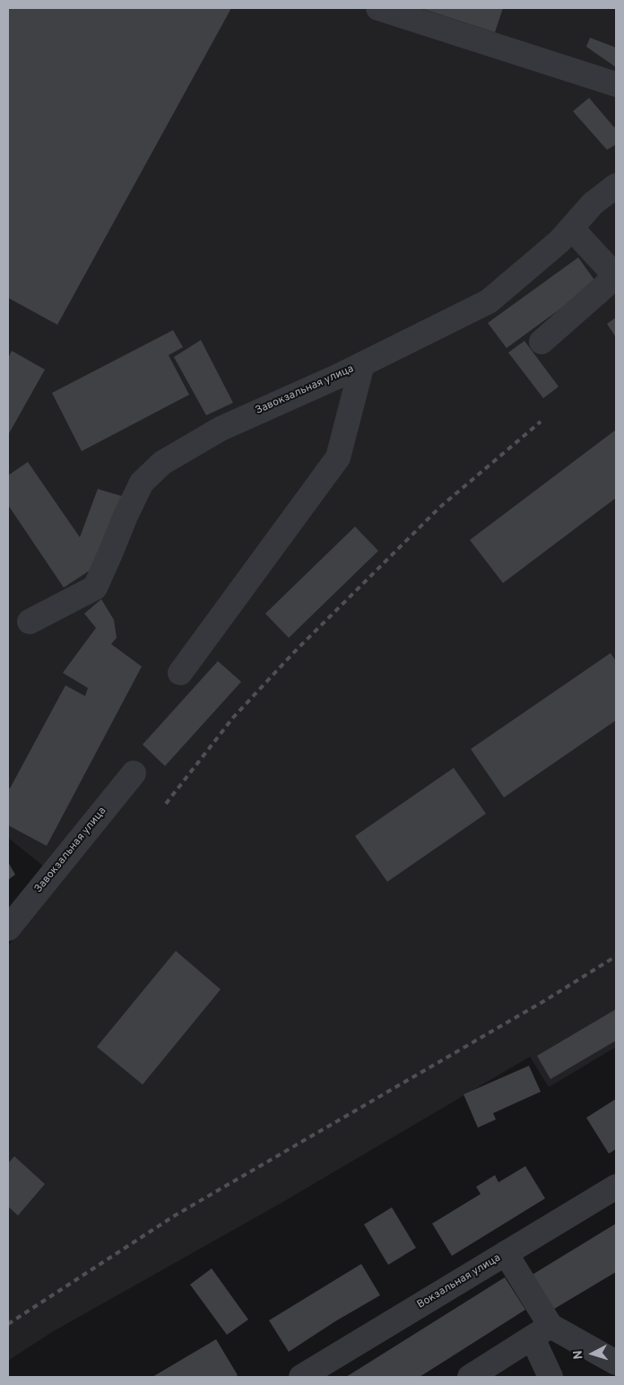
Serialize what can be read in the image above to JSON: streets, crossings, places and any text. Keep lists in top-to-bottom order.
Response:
{
  "streets": {
    "street": ["Завокзальная улица", "Вокзальная улица"]
  },
  "north": "left"
}
